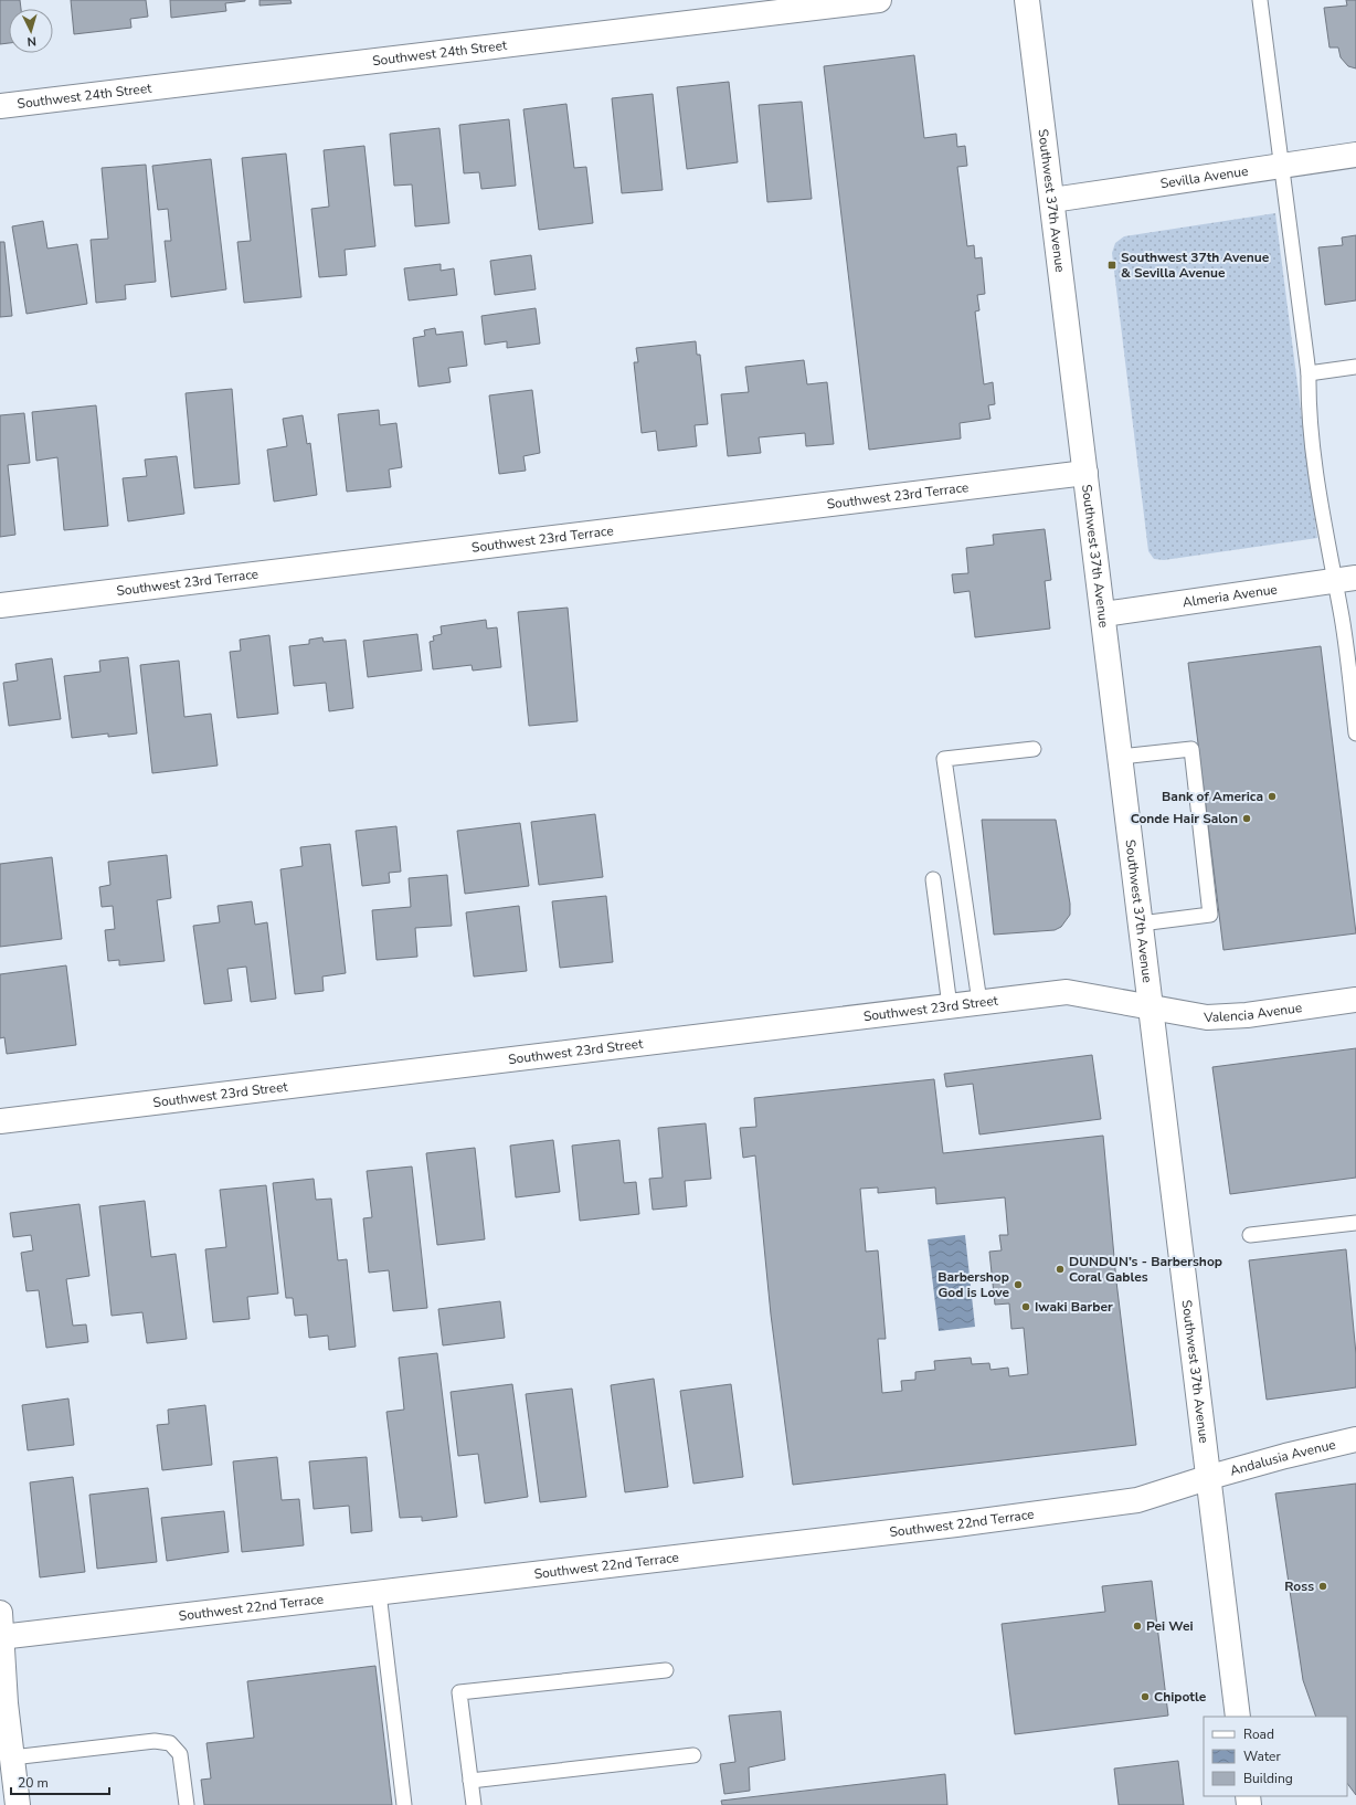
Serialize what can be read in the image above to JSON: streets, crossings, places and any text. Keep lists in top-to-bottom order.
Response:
{
  "streets": {
    "street": [
      "Southwest 24th Street",
      "Sevilla Avenue",
      "Southwest 37th Avenue",
      "Southwest 23rd Terrace",
      "Almeria Avenue",
      "Southwest 23rd Street",
      "Valencia Avenue",
      "Andalusia Avenue",
      "Southwest 22nd Terrace"
    ]
  },
  "crossings": [
    ["Sevilla Avenue", "Southwest 37th Avenue"],
    ["Southwest 37th Avenue", "Southwest 23rd Terrace"],
    ["Southwest 37th Avenue", "Almeria Avenue"],
    ["Southwest 37th Avenue", "Southwest 23rd Street"],
    ["Southwest 37th Avenue", "Valencia Avenue"],
    ["Southwest 37th Avenue", "Andalusia Avenue"],
    ["Southwest 37th Avenue", "Southwest 22nd Terrace"],
    ["Southwest 23rd Street", "Valencia Avenue"],
    ["Andalusia Avenue", "Southwest 22nd Terrace"]
  ],
  "places": {
    "transit": ["Southwest 37th Avenue & Sevilla Avenue"],
    "other": [
      "Bank of America",
      "Conde Hair Salon",
      "DUNDUN’s - Barbershop Coral Gables",
      "Barbershop God is Love",
      "Iwaki Barber",
      "Ross",
      "Pei Wei",
      "Chipotle"
    ]
  },
  "legend": ["Road", "Water", "Building"],
  "scale_bar": "20 m",
  "north": "bottom"
}
